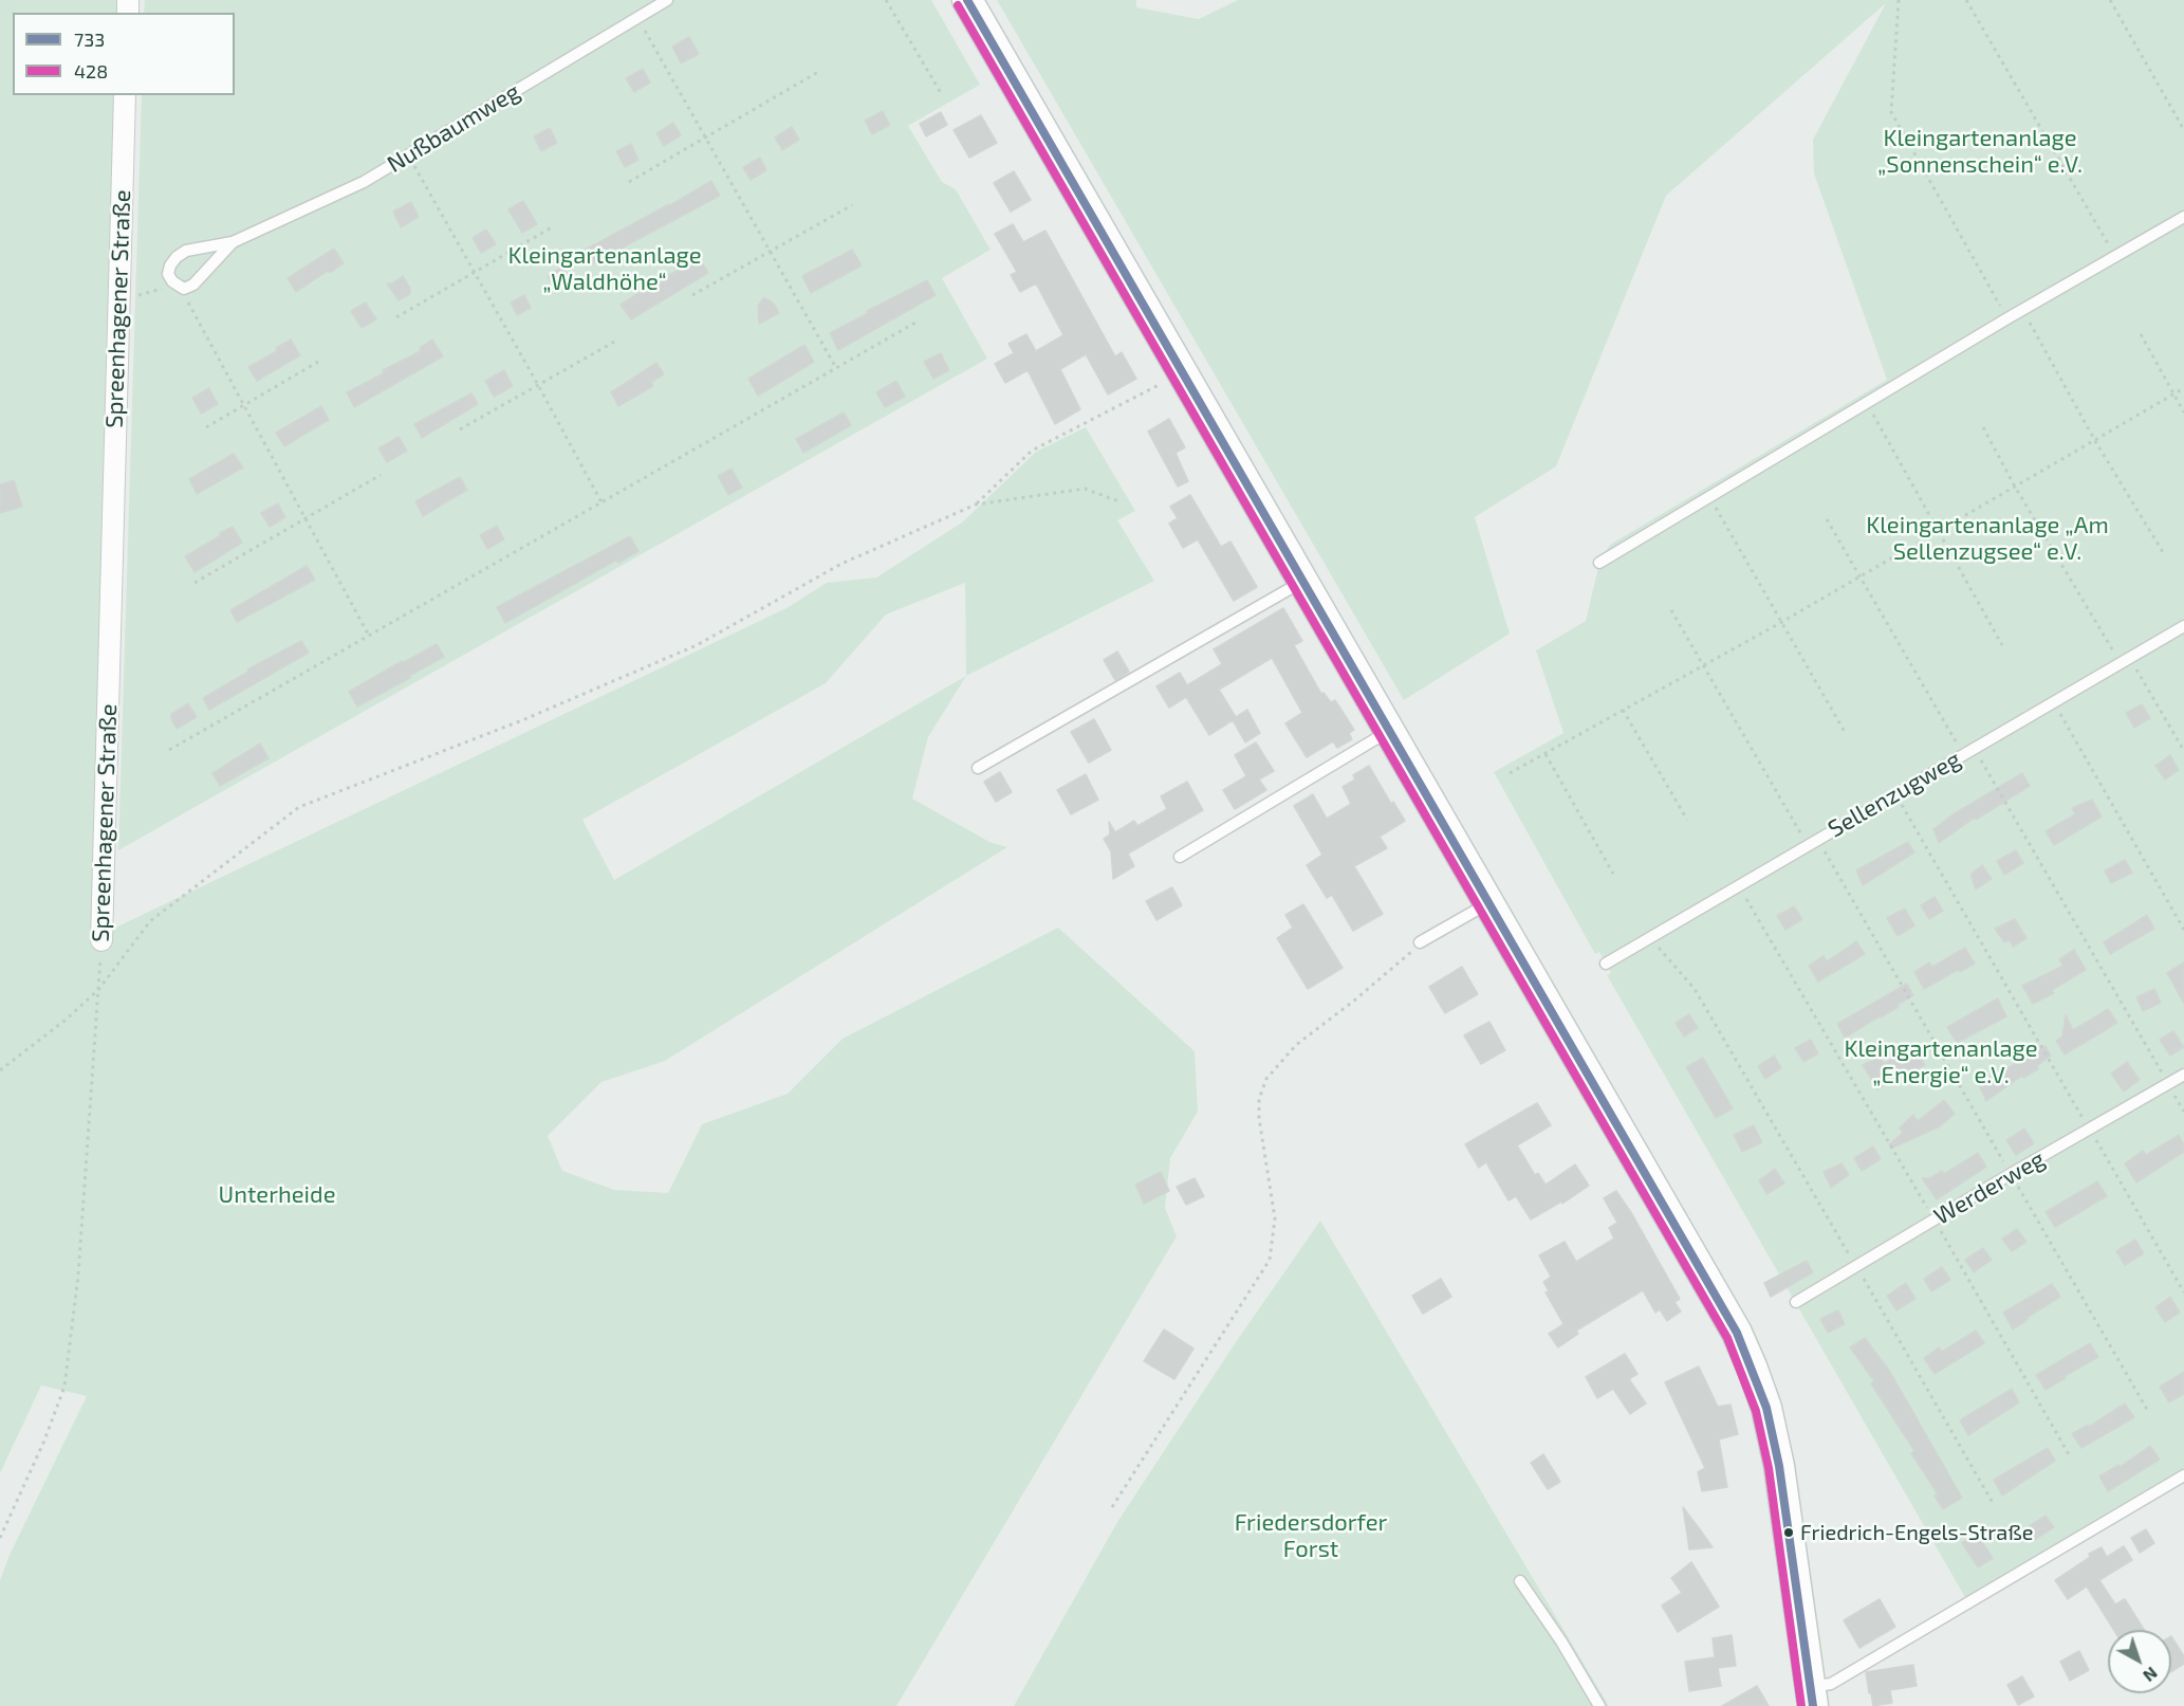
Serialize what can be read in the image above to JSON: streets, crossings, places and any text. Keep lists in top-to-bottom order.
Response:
{
  "streets": {
    "street": ["Spreenhagener Straße"],
    "lane": ["Nußbaumweg", "Sellenzugweg", "Werderweg"]
  },
  "parks": [
    "Kleingartenanlage „Sonnenschein“ e.V.",
    "Kleingartenanlage „Waldhöhe“",
    "Kleingartenanlage „Am Sellenzugsee“ e.V.",
    "Kleingartenanlage „Energie“ e.V.",
    "Unterheide",
    "Friedersdorfer Forst"
  ],
  "places": ["Friedrich-Engels-Straße"],
  "lines": ["transit line 733", "transit line 428"],
  "legend": ["733", "428"],
  "north": "bottom right"
}
